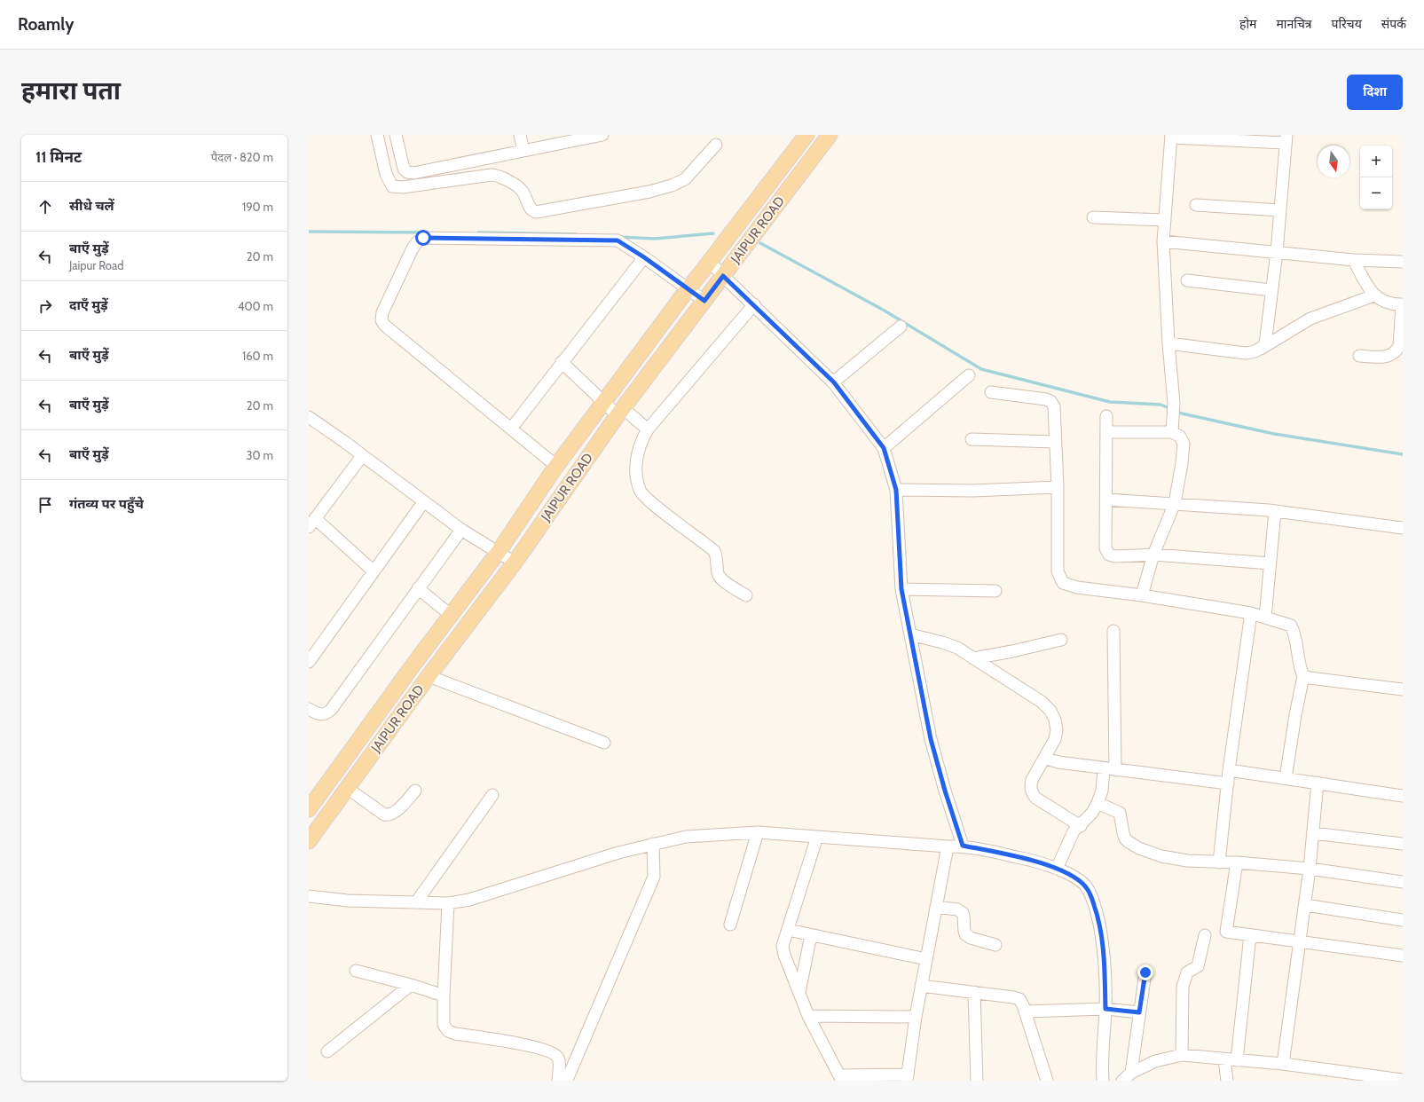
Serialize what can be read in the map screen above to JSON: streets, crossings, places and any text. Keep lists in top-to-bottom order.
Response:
{
  "streets": {
    "main road": ["JAIPUR ROAD"]
  },
  "north": "bottom",
  "page": {
    "header": "Roamly",
    "nav": [
      "होम",
      "मानचित्र",
      "परिचय",
      "संपर्क"
    ],
    "buttons": "दिशा",
    "title": "हमारा पता",
    "heading": ["11 मिनट", "पैदल · 820 m"],
    "map_buttons": ["+", "−"],
    "list": [
      ["सीधे चलें", "190 m"],
      ["बाएँ मुड़ें", "Jaipur Road", "20 m"],
      ["दाएँ मुड़ें", "400 m"],
      ["बाएँ मुड़ें", "160 m"],
      ["बाएँ मुड़ें", "20 m"],
      ["बाएँ मुड़ें", "30 m"],
      "गंतव्य पर पहुँचे"
    ]
  }
}
